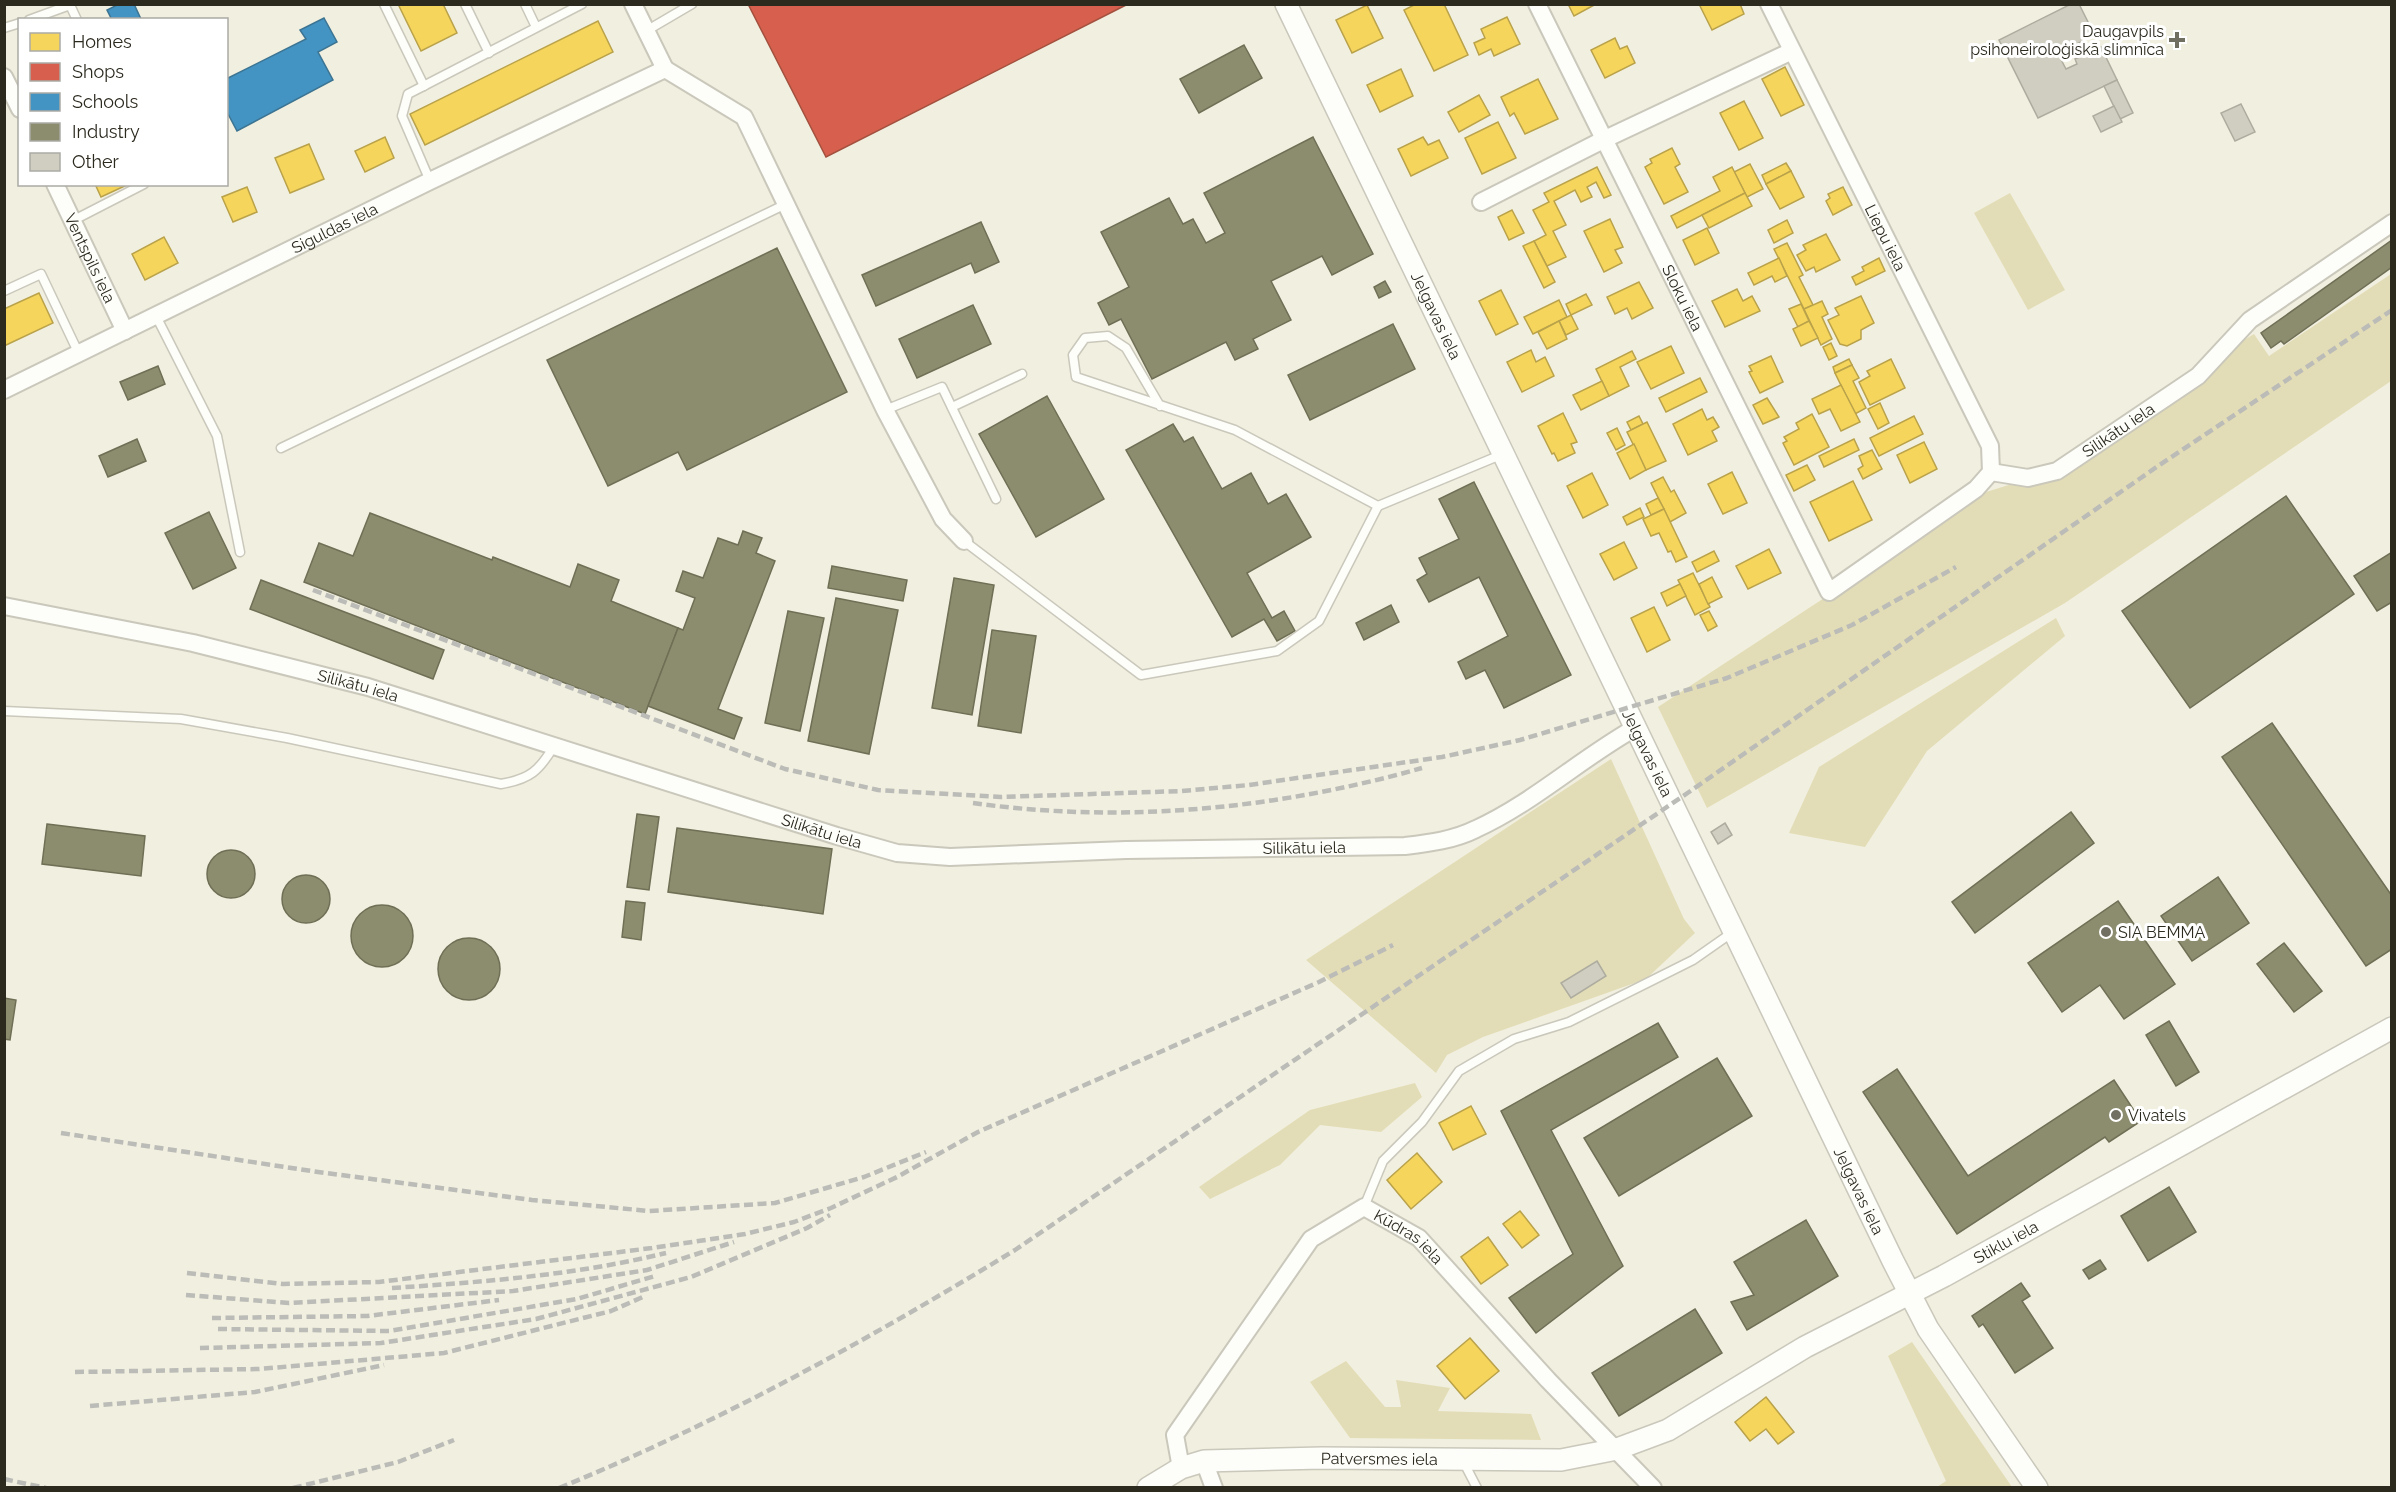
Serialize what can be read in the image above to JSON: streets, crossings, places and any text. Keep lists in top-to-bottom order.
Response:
{
  "streets": {
    "street": [
      "Siguldas iela",
      "Liepu iela",
      "Ventspils iela",
      "Sloku iela",
      "Jelgavas iela",
      "Silikātu iela",
      "Kūdras iela",
      "Stiklu iela",
      "Patversmes iela"
    ]
  },
  "crossings": [
    ["Siguldas iela", "Ventspils iela"],
    ["Liepu iela", "Sloku iela"],
    ["Liepu iela", "Silikātu iela"],
    ["Sloku iela", "Silikātu iela"],
    ["Jelgavas iela", "Silikātu iela"],
    ["Jelgavas iela", "Stiklu iela"],
    ["Kūdras iela", "Stiklu iela"],
    ["Kūdras iela", "Patversmes iela"],
    ["Stiklu iela", "Patversmes iela"]
  ],
  "places": {
    "health": ["Daugavpils psihoneiroloģiskā slimnīca"],
    "other": ["SIA BEMMA", "Vivatels"]
  },
  "legend": [
    "Homes",
    "Shops",
    "Schools",
    "Industry",
    "Other"
  ]
}
